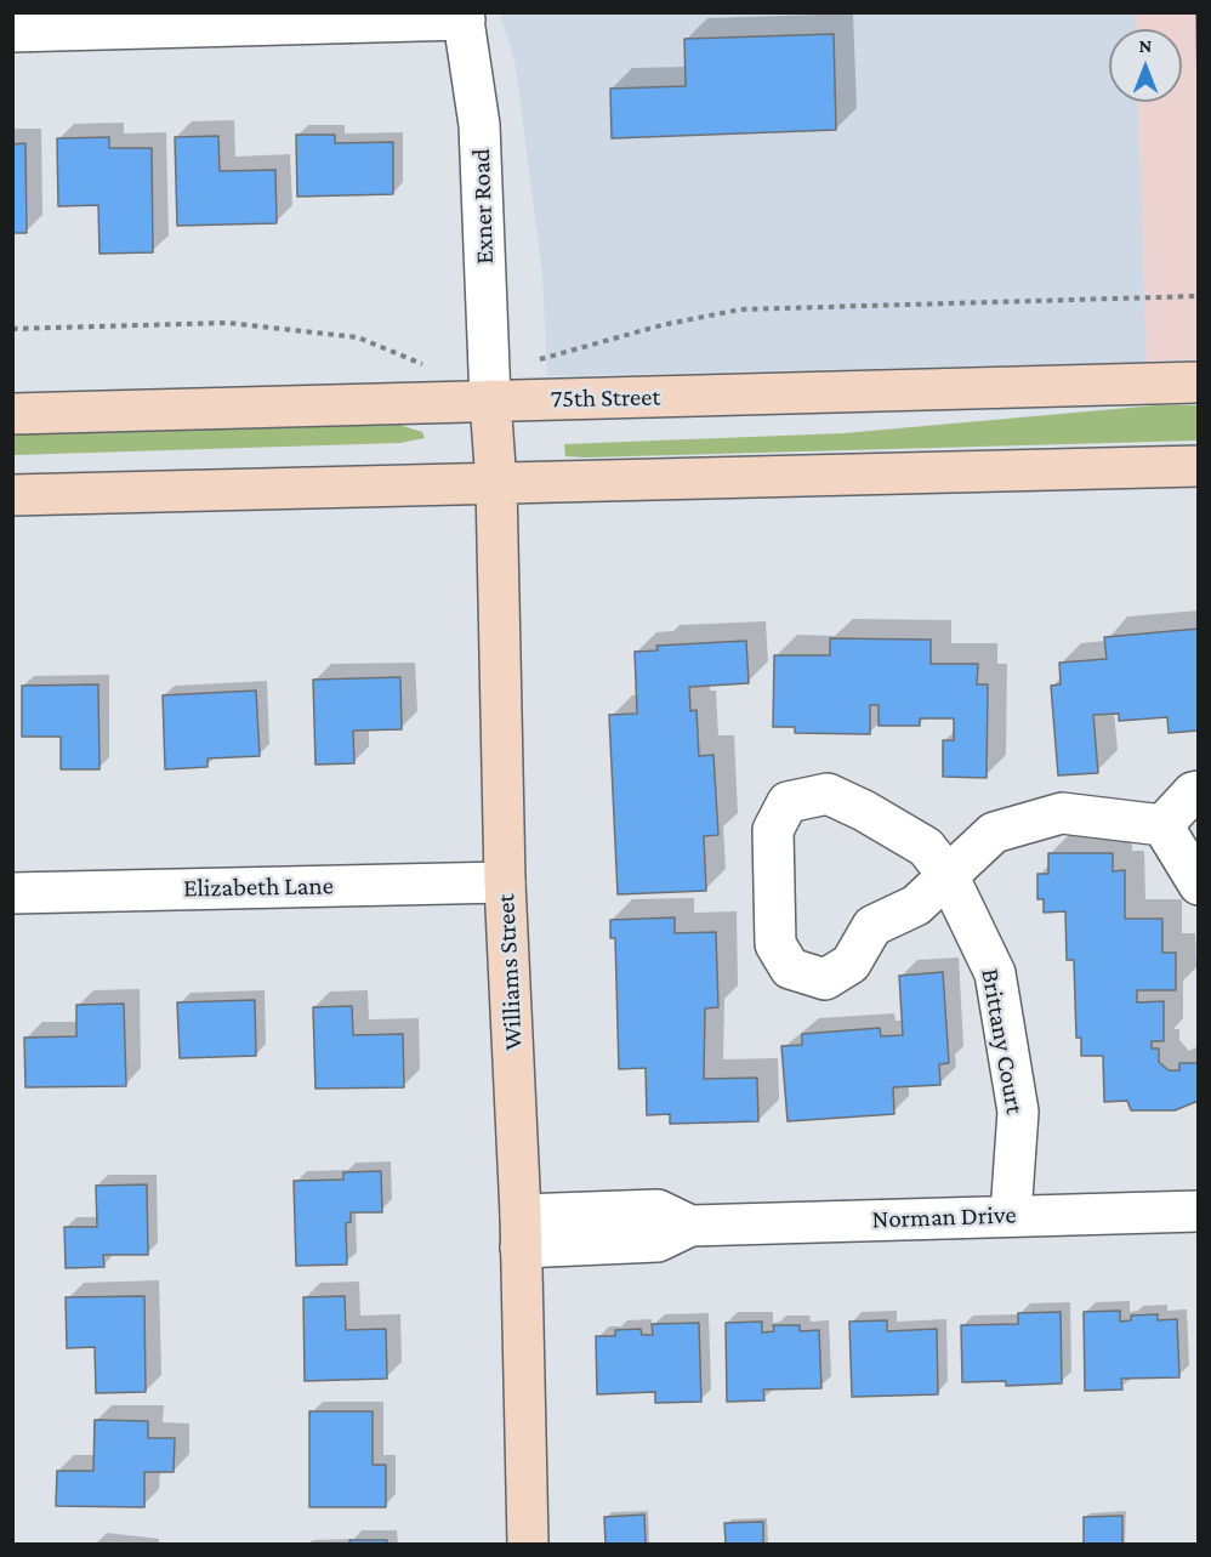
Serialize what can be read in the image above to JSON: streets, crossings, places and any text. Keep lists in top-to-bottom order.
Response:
{
  "streets": {
    "main road": ["75th Street", "Williams Street"],
    "street": [
      "Exner Road",
      "Elizabeth Lane",
      "Brittany Court",
      "Norman Drive"
    ]
  },
  "crossings": [
    ["Exner Road", "75th Street"],
    ["Exner Road", "Williams Street"],
    ["75th Street", "Williams Street"],
    ["Elizabeth Lane", "Williams Street"],
    ["Williams Street", "Norman Drive"],
    ["Brittany Court", "Norman Drive"]
  ],
  "north": "top"
}
